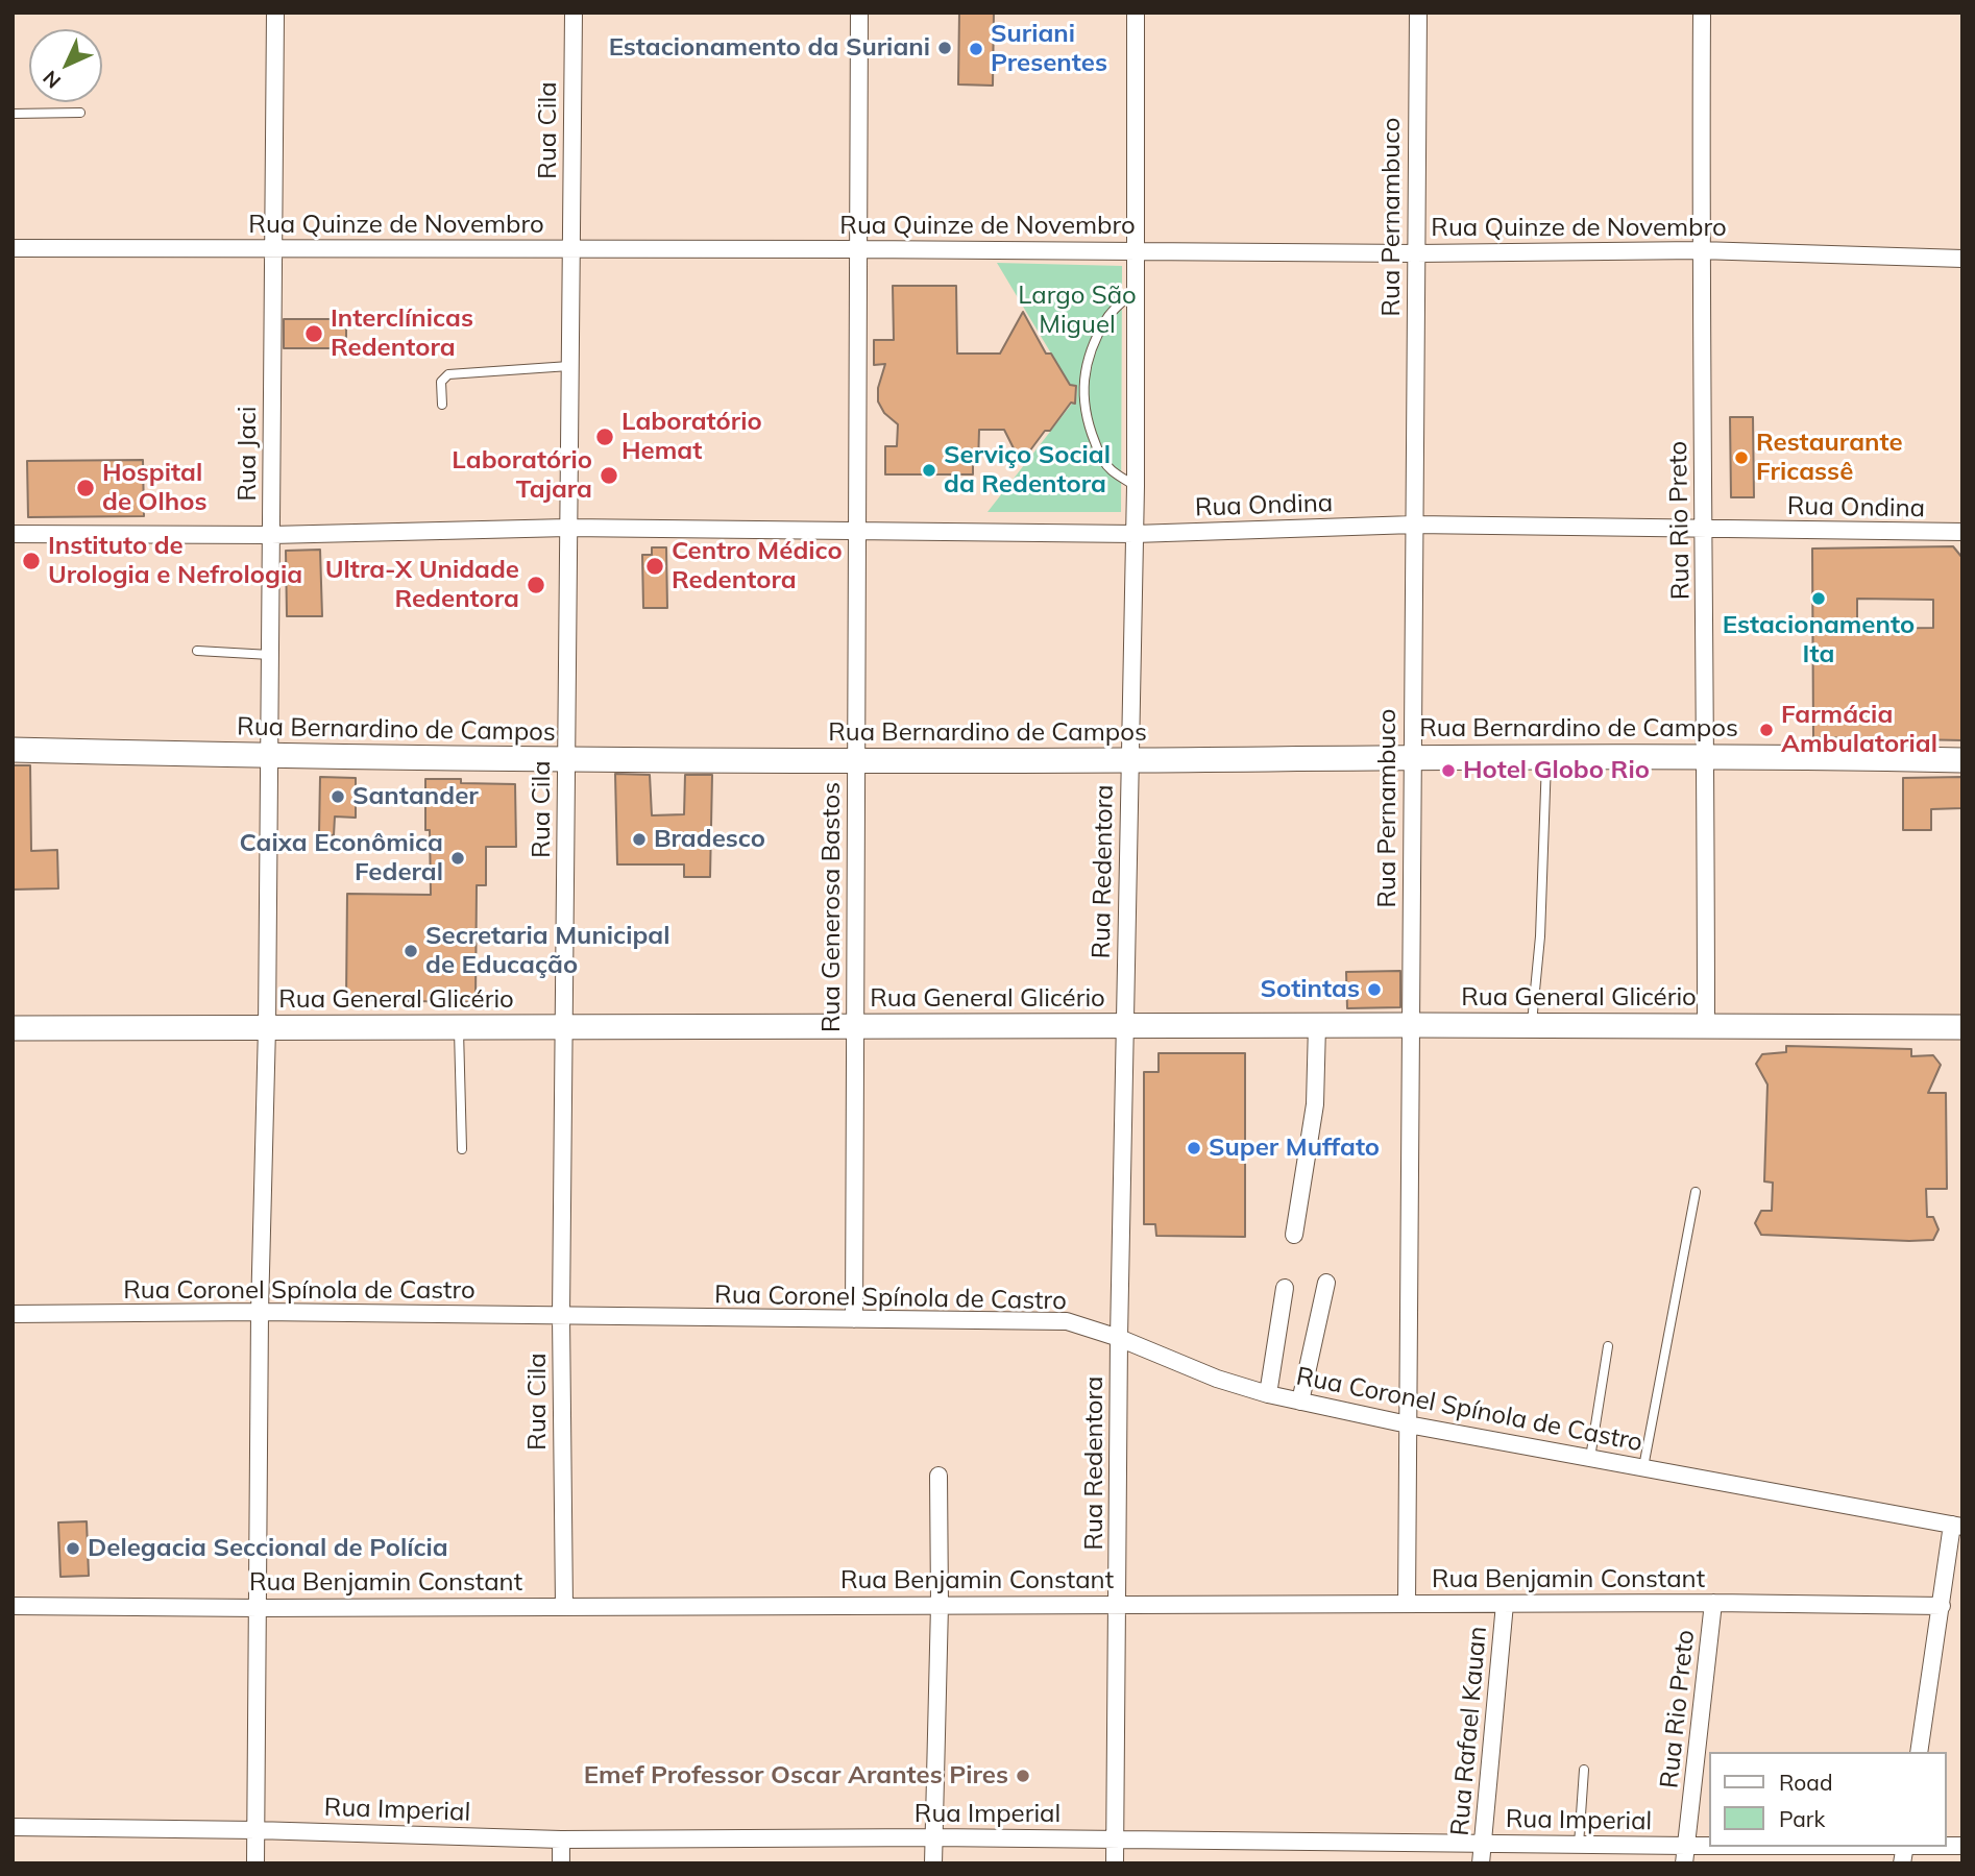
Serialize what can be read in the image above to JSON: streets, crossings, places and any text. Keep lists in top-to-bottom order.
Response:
{
  "streets": {
    "street": [
      "Rua Cila",
      "Rua Pernambuco",
      "Rua Quinze de Novembro",
      "Rua Jaci",
      "Rua Ondina",
      "Rua Rio Preto",
      "Rua Bernardino de Campos",
      "Rua Redentora",
      "Rua Generosa Bastos",
      "Rua General Glicério",
      "Rua Coronel Spínola de Castro",
      "Rua Benjamin Constant",
      "Rua Rafael Kauan",
      "Rua Imperial"
    ]
  },
  "crossings": [
    ["Rua Cila", "Rua Quinze de Novembro"],
    ["Rua Cila", "Rua Ondina"],
    ["Rua Cila", "Rua Bernardino de Campos"],
    ["Rua Cila", "Rua General Glicério"],
    ["Rua Cila", "Rua Coronel Spínola de Castro"],
    ["Rua Cila", "Rua Benjamin Constant"],
    ["Rua Pernambuco", "Rua Quinze de Novembro"],
    ["Rua Pernambuco", "Rua Ondina"],
    ["Rua Pernambuco", "Rua Bernardino de Campos"],
    ["Rua Pernambuco", "Rua General Glicério"],
    ["Rua Pernambuco", "Rua Coronel Spínola de Castro"],
    ["Rua Pernambuco", "Rua Benjamin Constant"],
    ["Rua Quinze de Novembro", "Rua Jaci"],
    ["Rua Quinze de Novembro", "Rua Rio Preto"],
    ["Rua Quinze de Novembro", "Rua Redentora"],
    ["Rua Quinze de Novembro", "Rua Generosa Bastos"],
    ["Rua Jaci", "Rua Ondina"],
    ["Rua Jaci", "Rua Bernardino de Campos"],
    ["Rua Jaci", "Rua General Glicério"],
    ["Rua Jaci", "Rua Coronel Spínola de Castro"],
    ["Rua Jaci", "Rua Benjamin Constant"],
    ["Rua Jaci", "Rua Imperial"],
    ["Rua Ondina", "Rua Rio Preto"],
    ["Rua Ondina", "Rua Redentora"],
    ["Rua Ondina", "Rua Generosa Bastos"],
    ["Rua Rio Preto", "Rua Bernardino de Campos"],
    ["Rua Rio Preto", "Rua General Glicério"],
    ["Rua Rio Preto", "Rua Benjamin Constant"],
    ["Rua Rio Preto", "Rua Imperial"],
    ["Rua Bernardino de Campos", "Rua Redentora"],
    ["Rua Bernardino de Campos", "Rua Generosa Bastos"],
    ["Rua Redentora", "Rua General Glicério"],
    ["Rua Redentora", "Rua Coronel Spínola de Castro"],
    ["Rua Redentora", "Rua Benjamin Constant"],
    ["Rua Redentora", "Rua Imperial"],
    ["Rua Generosa Bastos", "Rua General Glicério"],
    ["Rua Generosa Bastos", "Rua Coronel Spínola de Castro"],
    ["Rua Benjamin Constant", "Rua Rafael Kauan"],
    ["Rua Rafael Kauan", "Rua Imperial"]
  ],
  "parks": ["Largo São Miguel"],
  "places": [
    "Estacionamento da Suriani",
    "Suriani Presentes",
    "Interclínicas Redentora",
    "Laboratório Hemat",
    "Restaurante Fricassê",
    "Serviço Social da Redentora",
    "Laboratório Tajara",
    "Hospital de Olhos",
    "Instituto de Urologia e Nefrologia",
    "Centro Médico Redentora",
    "Ultra-X Unidade Redentora",
    "Estacionamento Ita",
    "Farmácia Ambulatorial",
    "Hotel Globo Rio",
    "Santander",
    "Bradesco",
    "Caixa Econômica Federal",
    "Secretaria Municipal de Educação",
    "Sotintas",
    "Super Muffato",
    "Delegacia Seccional de Polícia",
    "Emef Professor Oscar Arantes Pires"
  ],
  "legend": ["Road", "Park"],
  "north": "bottom left"
}
